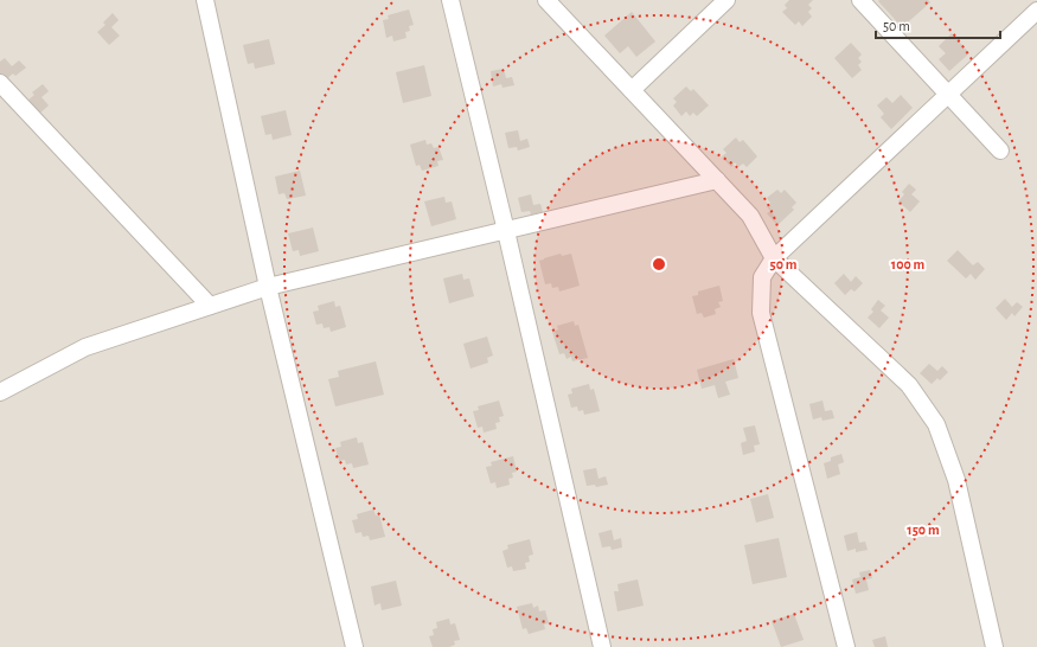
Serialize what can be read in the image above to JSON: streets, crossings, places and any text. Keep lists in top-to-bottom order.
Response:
{
  "scale_bar": "50 m",
  "rings": ["50 m", "100 m", "150 m"]
}
